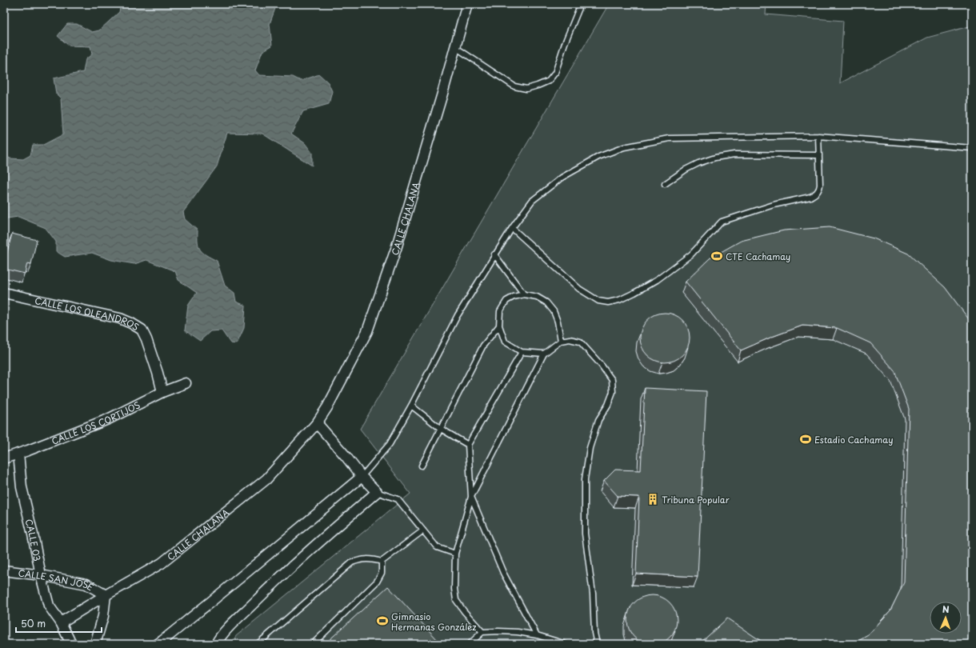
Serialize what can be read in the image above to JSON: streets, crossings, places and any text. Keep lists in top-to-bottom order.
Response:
{
  "streets": {
    "street": [
      "CALLE CHALANA",
      "CALLE LOS OLEANDROS",
      "CALLE LOS CORTIJOS",
      "CALLE 03",
      "CALLE SAN JOSÉ"
    ]
  },
  "crossings": [
    ["CALLE CHALANA", "CALLE 03"],
    ["CALLE CHALANA", "CALLE SAN JOSÉ"],
    ["CALLE LOS OLEANDROS", "CALLE LOS CORTIJOS"],
    ["CALLE LOS CORTIJOS", "CALLE 03"],
    ["CALLE 03", "CALLE SAN JOSÉ"]
  ],
  "places": {
    "sports": ["CTE Cachamay", "Estadio Cachamay", "Gimnasio Hermanas González"],
    "building": ["Tribuna Popular"]
  },
  "scale_bar": "50 m",
  "north": "top"
}
